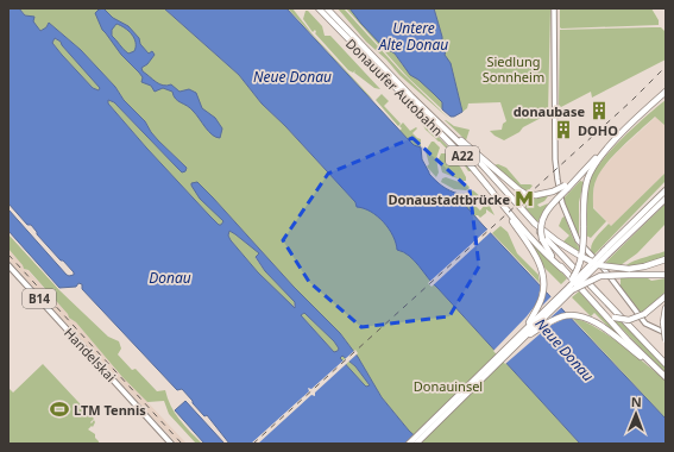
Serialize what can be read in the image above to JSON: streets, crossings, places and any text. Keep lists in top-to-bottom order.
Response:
{
  "streets": {
    "highway": ["Donauufer Autobahn", "A22"],
    "main road": ["B14", "Handelskai"]
  },
  "crossings": [
    ["Donauufer Autobahn", "A22"]
  ],
  "water": ["Untere Alte Donau", "Neue Donau", "Donau"],
  "parks": ["Siedlung Sonnheim", "Donauinsel"],
  "places": {
    "building": ["donaubase", "DOHO"],
    "metro station": ["Donaustadtbrücke"],
    "sports": ["LTM Tennis"]
  },
  "north": "top"
}
